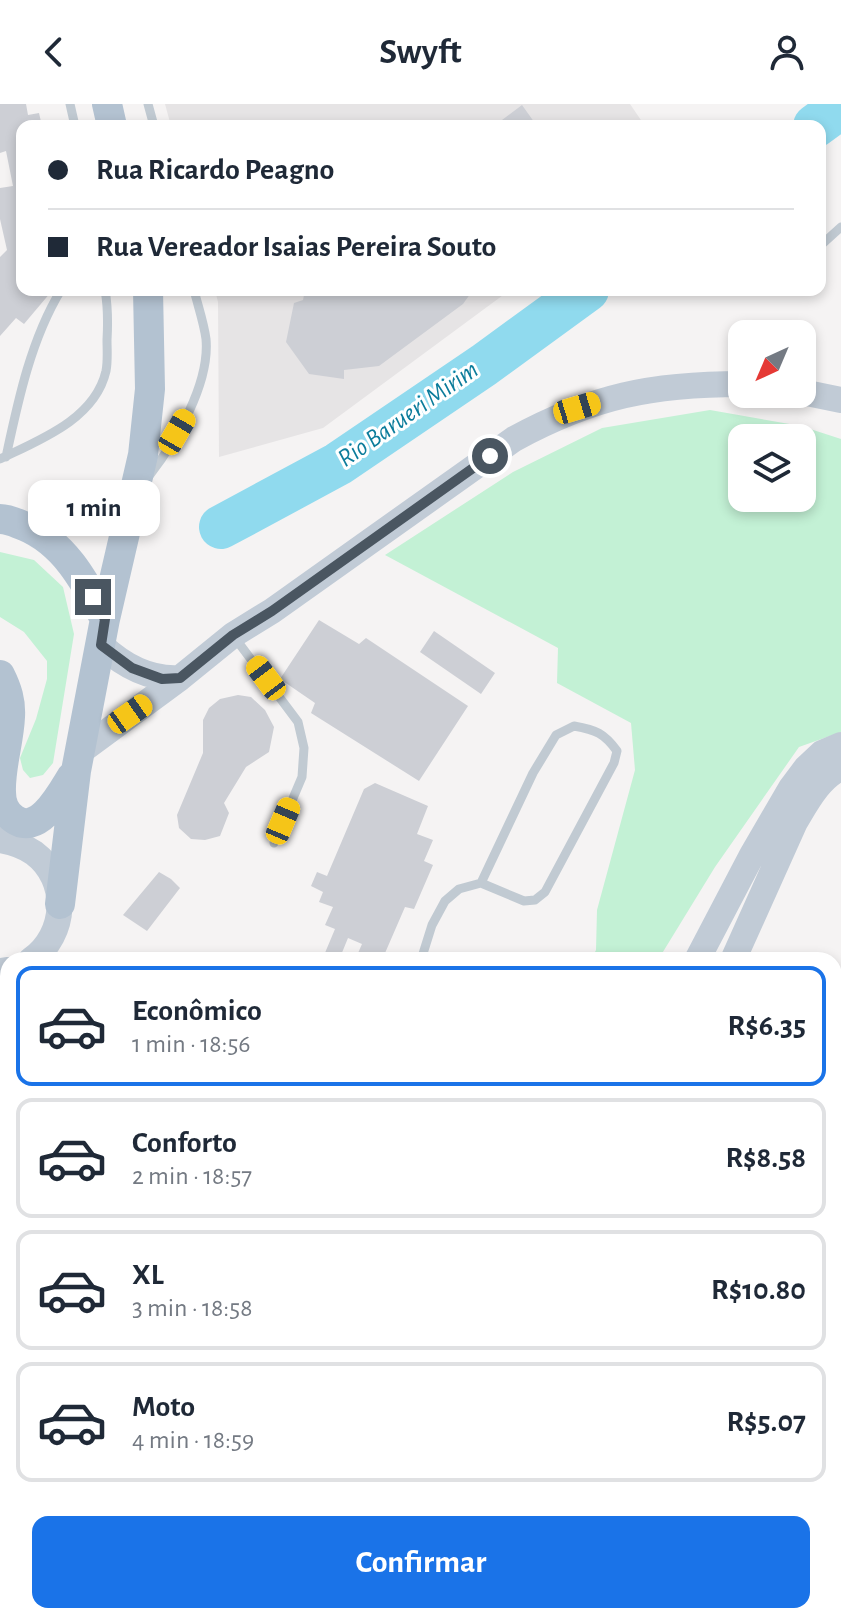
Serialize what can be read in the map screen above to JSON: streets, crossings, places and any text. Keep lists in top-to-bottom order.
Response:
{
  "water": ["Rio Barueri Mirim"],
  "north": "bottom left",
  "page": {
    "header": "Swyft",
    "banner": ["Rua Ricardo Peagno", "Rua Vereador Isaias Pereira Souto"],
    "bubble": "1 min",
    "list": [
      {
        "name": "Econômico",
        "note": "1 min · 18:56",
        "value": "R$6.35"
      },
      {
        "name": "Conforto",
        "note": "2 min · 18:57",
        "value": "R$8.58"
      },
      {
        "name": "XL",
        "note": "3 min · 18:58",
        "value": "R$10.80"
      },
      {
        "name": "Moto",
        "note": "4 min · 18:59",
        "value": "R$5.07"
      }
    ],
    "buttons": "Confirmar"
  }
}
